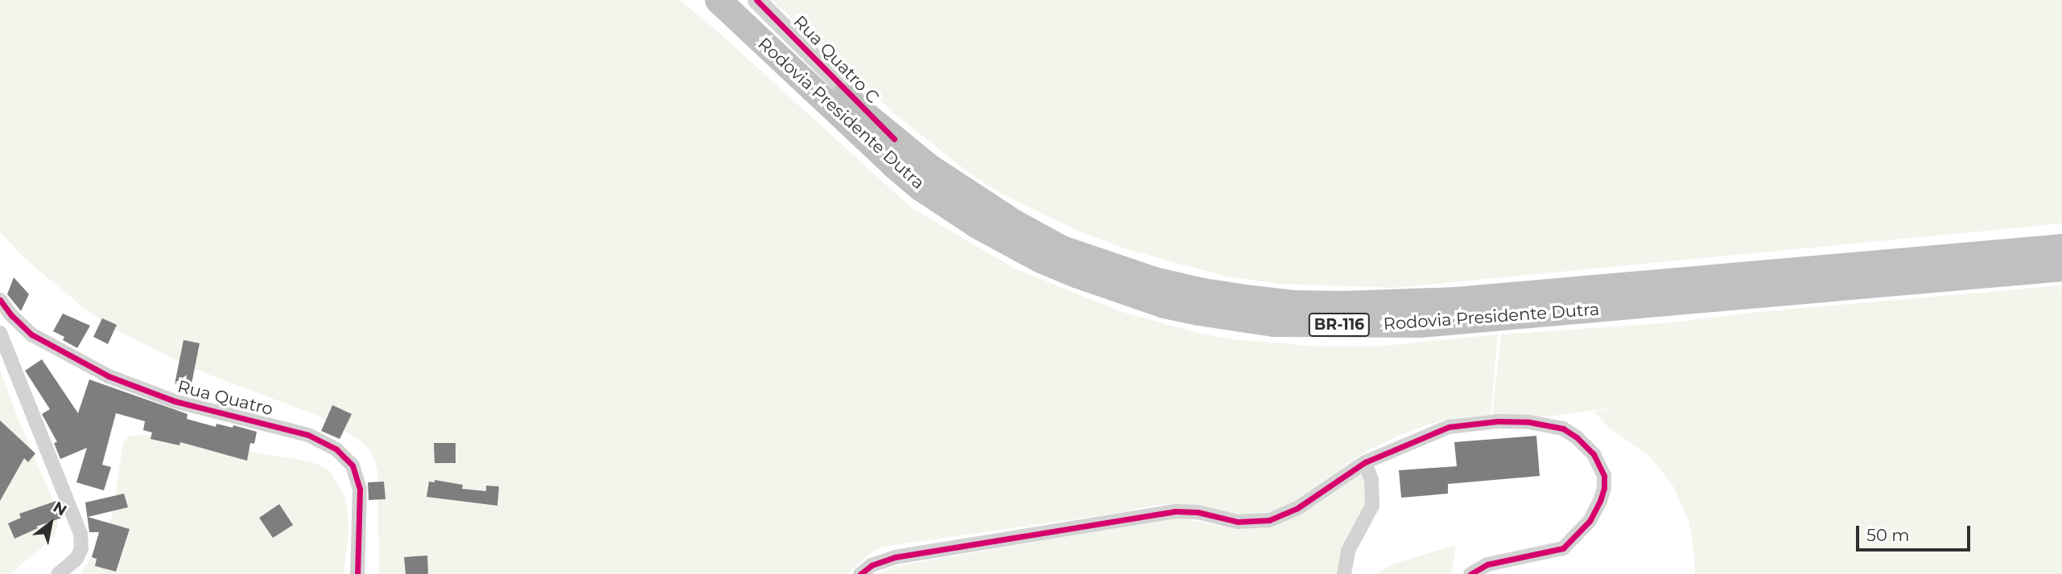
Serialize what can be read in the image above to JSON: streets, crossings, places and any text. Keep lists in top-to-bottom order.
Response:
{
  "streets": {
    "highway": ["Rodovia Presidente Dutra", "BR-116"],
    "street": ["Rua Quatro C", "Rua Quatro"]
  },
  "crossings": [
    ["Rua Quatro C", "Rodovia Presidente Dutra"]
  ],
  "scale_bar": "50 m",
  "north": "top right"
}
